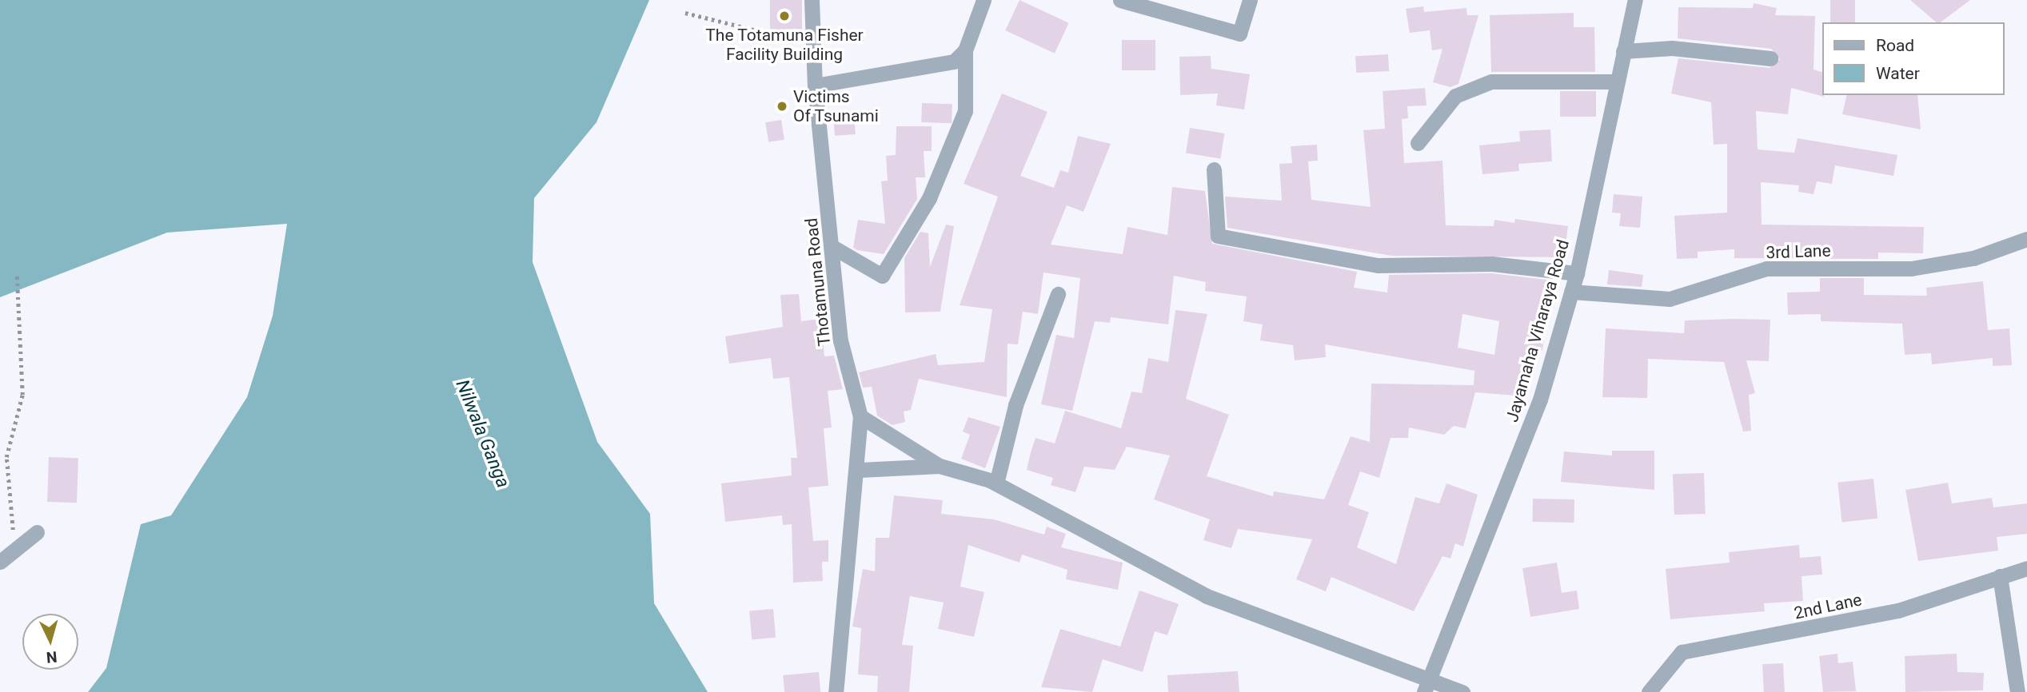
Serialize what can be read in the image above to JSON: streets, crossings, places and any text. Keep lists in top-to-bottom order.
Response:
{
  "streets": {
    "street": [
      "3rd Lane",
      "Thotamuna Road",
      "Jayamaha Viharaya Road",
      "2nd Lane"
    ]
  },
  "crossings": [
    ["3rd Lane", "Jayamaha Viharaya Road"]
  ],
  "water": ["Nilwala Ganga"],
  "places": ["The Totamuna Fisher Facility Building", "Victims Of Tsunami"],
  "legend": ["Road", "Water"],
  "north": "bottom"
}
